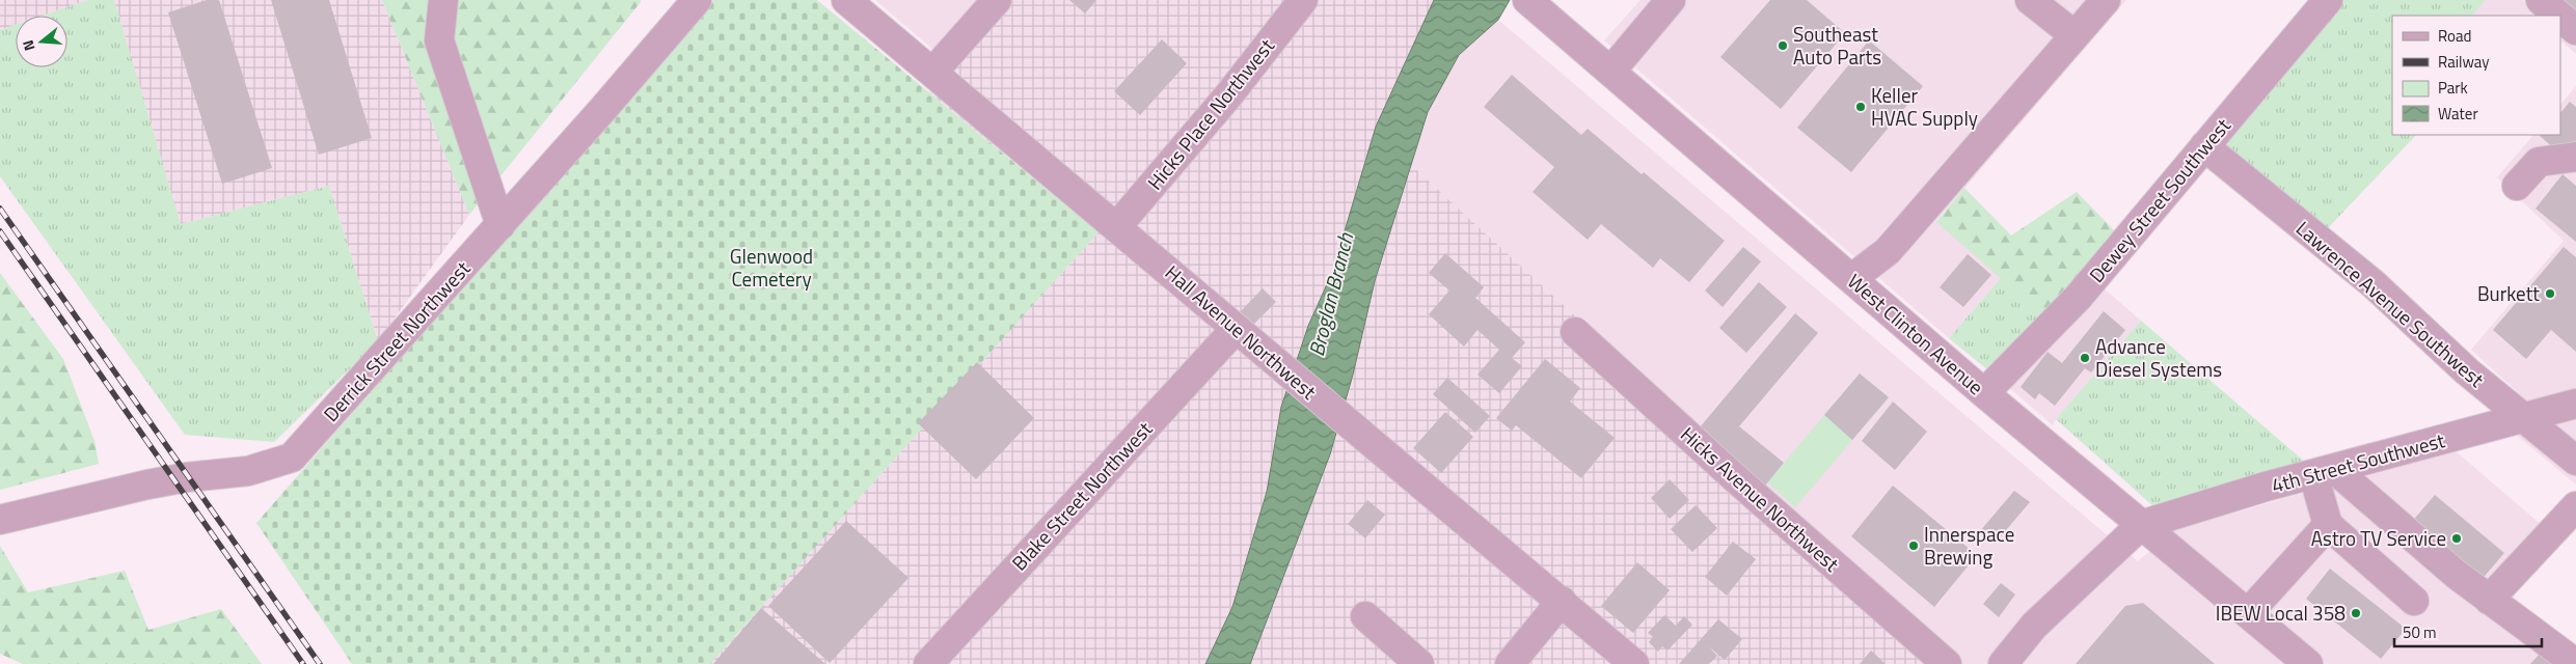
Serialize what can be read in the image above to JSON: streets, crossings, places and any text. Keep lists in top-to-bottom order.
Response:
{
  "streets": {
    "street": [
      "Hicks Place Northwest",
      "Dewey Street Southwest",
      "Lawrence Avenue Southwest",
      "Hall Avenue Northwest",
      "West Clinton Avenue",
      "Derrick Street Northwest",
      "4th Street Southwest",
      "Blake Street Northwest",
      "Hicks Avenue Northwest"
    ]
  },
  "crossings": [
    ["Hicks Place Northwest", "Hall Avenue Northwest"],
    ["Dewey Street Southwest", "Lawrence Avenue Southwest"],
    ["Dewey Street Southwest", "West Clinton Avenue"],
    ["Lawrence Avenue Southwest", "4th Street Southwest"],
    ["Hall Avenue Northwest", "Blake Street Northwest"],
    ["West Clinton Avenue", "4th Street Southwest"]
  ],
  "water": ["Broglan Branch"],
  "parks": ["Glenwood Cemetery"],
  "places": [
    "Southeast Auto Parts",
    "Keller HVAC Supply",
    "Burkett",
    "Advance Diesel Systems",
    "Astro TV Service",
    "Innerspace Brewing",
    "IBEW Local 358"
  ],
  "legend": [
    "Road",
    "Railway",
    "Park",
    "Water"
  ],
  "scale_bar": "50 m",
  "north": "left"
}
